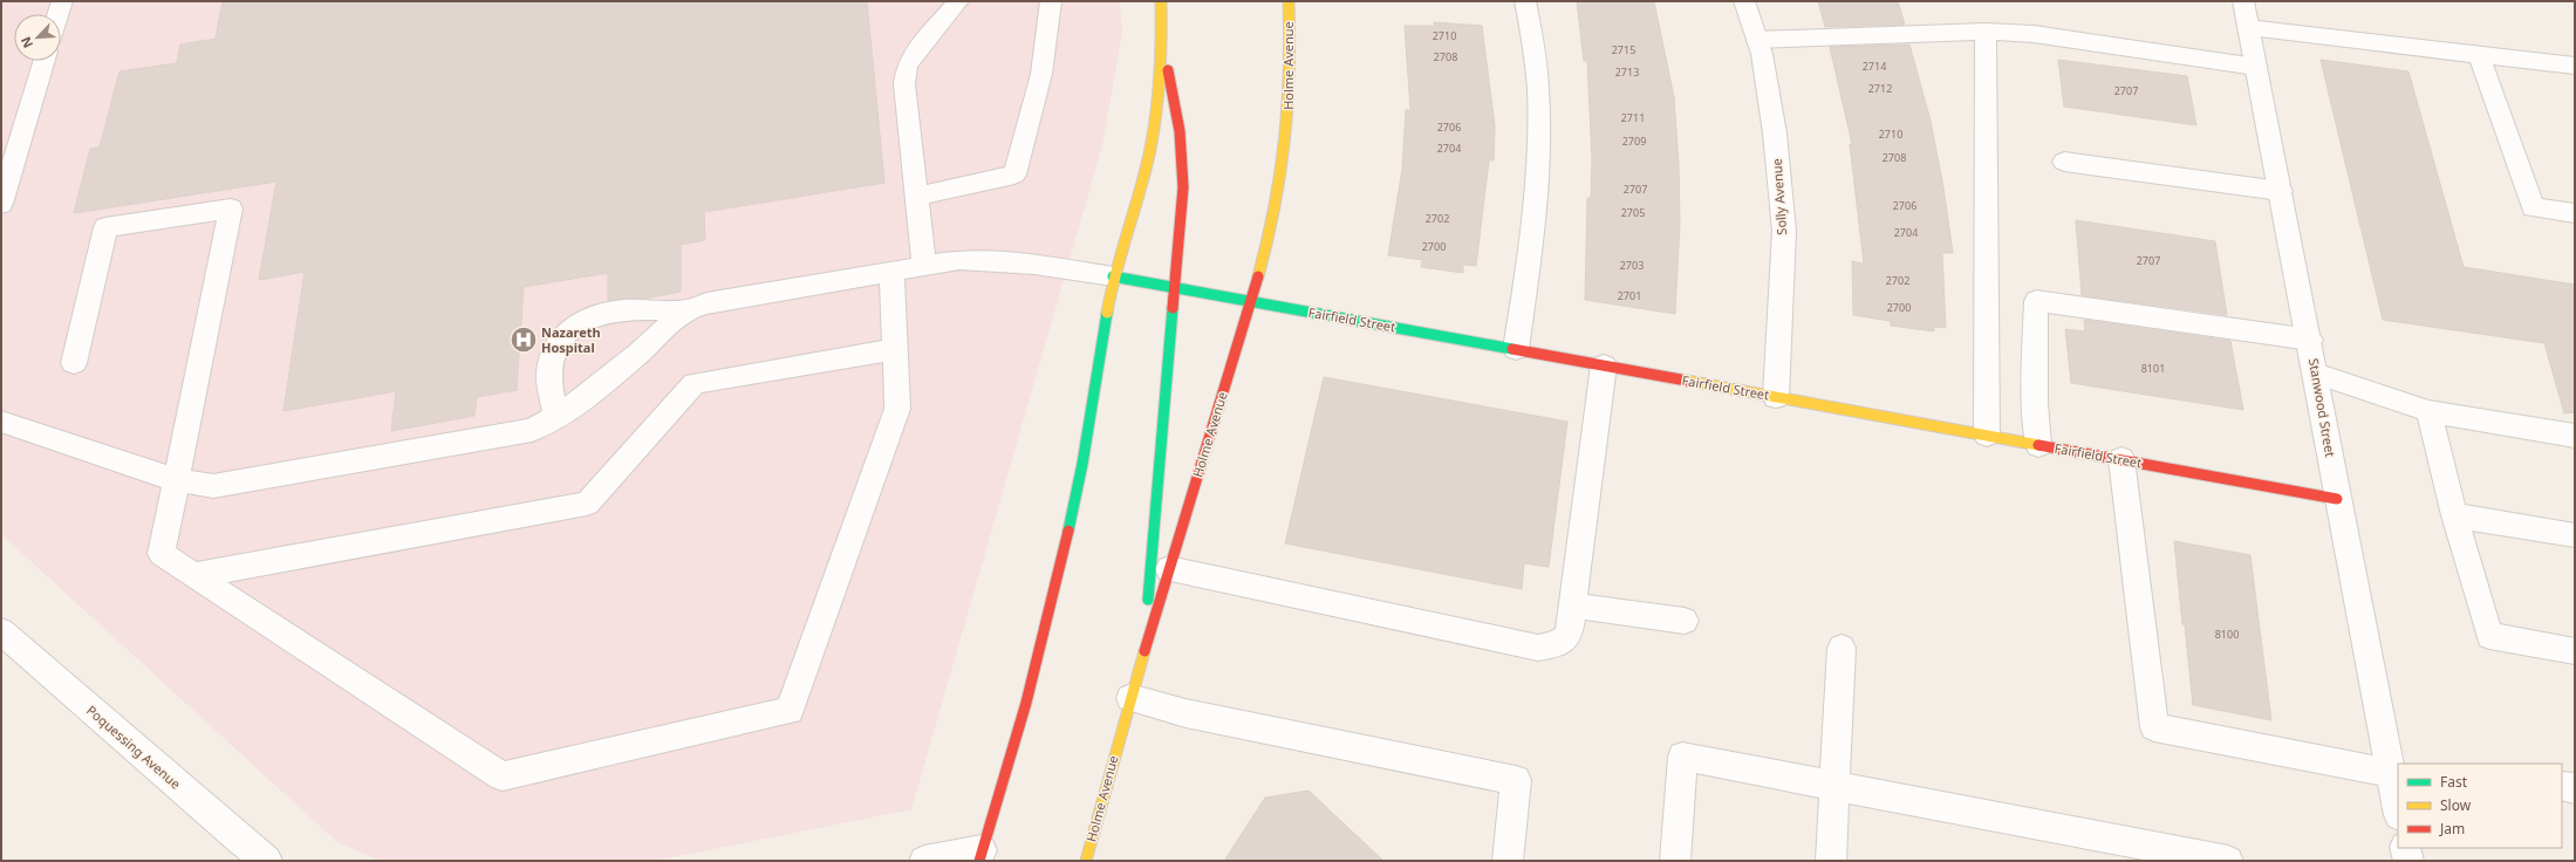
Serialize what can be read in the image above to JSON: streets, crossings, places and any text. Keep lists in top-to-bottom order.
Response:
{
  "streets": {
    "main road": ["Holme Avenue", "Fairfield Street"],
    "street": ["Solly Avenue", "Stanwood Street", "Poquessing Avenue"]
  },
  "crossings": [
    ["Holme Avenue", "Fairfield Street"],
    ["Solly Avenue", "Fairfield Street"],
    ["Fairfield Street", "Stanwood Street"]
  ],
  "places": {
    "hospital": ["Nazareth Hospital"]
  },
  "house_numbers": [
    "2710",
    "2715",
    "2708",
    "2714",
    "2713",
    "2712",
    "2707",
    "2711",
    "2706",
    "2710",
    "2709",
    "2704",
    "2708",
    "2707",
    "2706",
    "2705",
    "2702",
    "2704",
    "2700",
    "2707",
    "2703",
    "2702",
    "2701",
    "2700",
    "8101",
    "8100"
  ],
  "legend": ["Fast", "Slow", "Jam"],
  "north": "bottom left"
}
